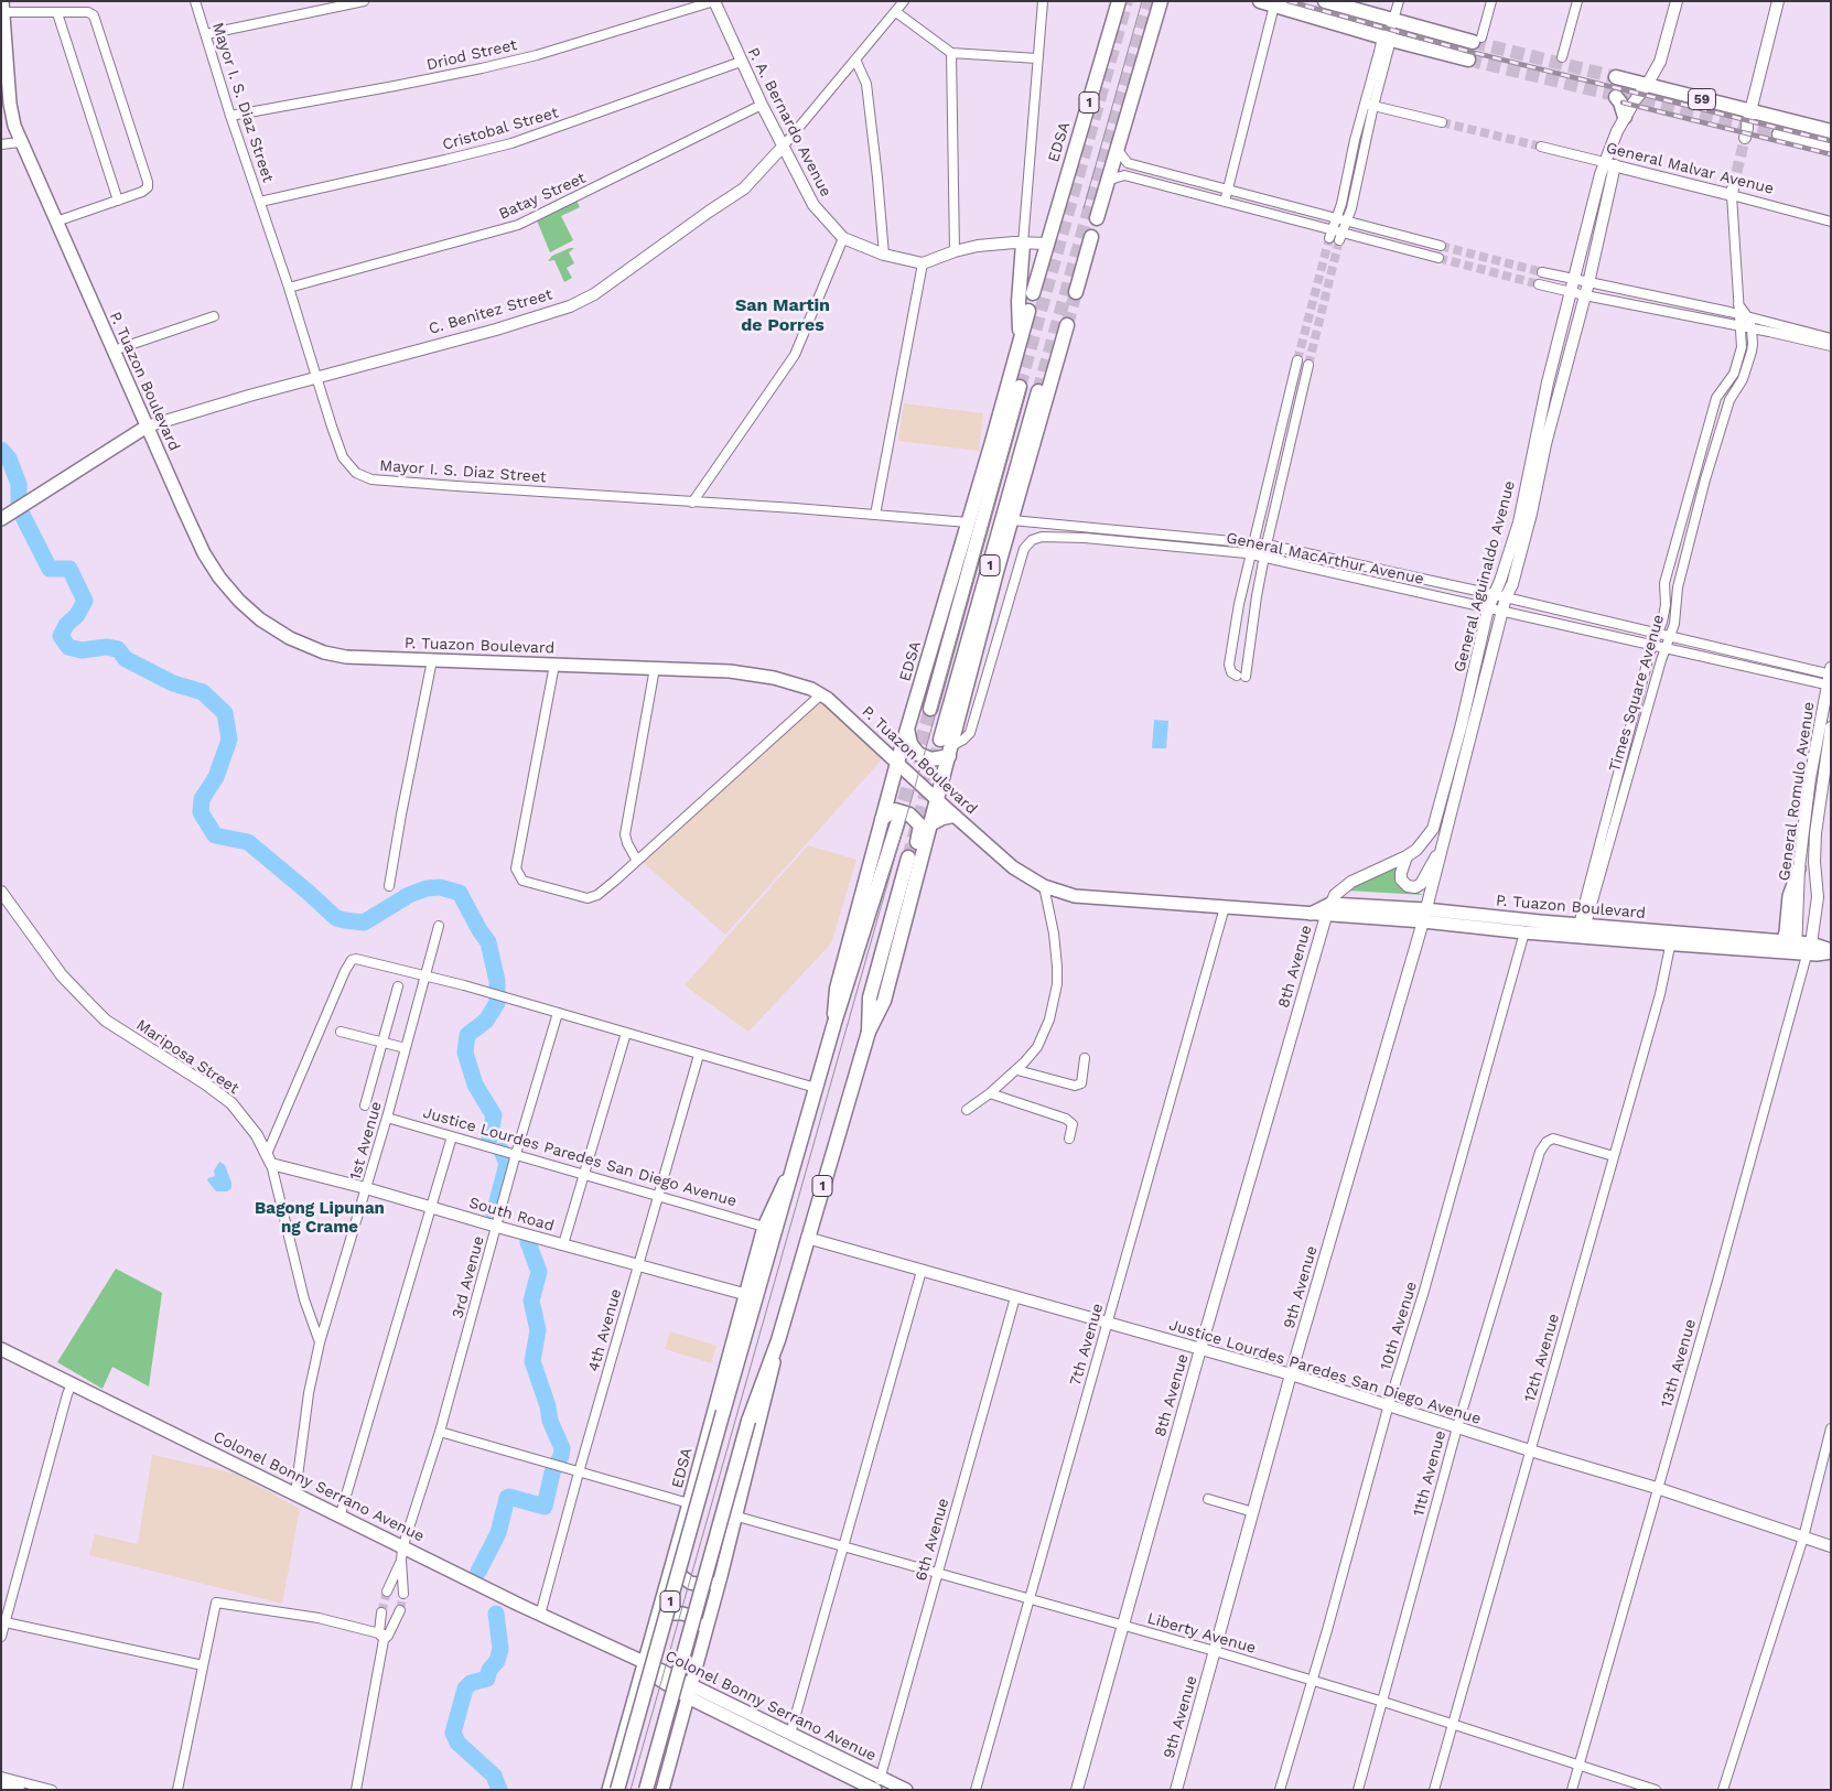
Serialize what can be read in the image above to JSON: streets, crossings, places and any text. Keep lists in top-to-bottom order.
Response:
{
  "streets": {
    "main road": [
      "59",
      "1",
      "EDSA",
      "C. Benitez Street",
      "P. Tuazon Boulevard",
      "Colonel Bonny Serrano Avenue"
    ],
    "street": [
      "Driod Street",
      "Mayor I. S. Diaz Street",
      "P. A. Bernardo Avenue",
      "Cristobal Street",
      "General Malvar Avenue",
      "Batay Street",
      "General MacArthur Avenue",
      "General Aguinaldo Avenue",
      "Times Square Avenue",
      "General Romulo Avenue",
      "8th Avenue",
      "Mariposa Street",
      "1st Avenue",
      "Justice Lourdes Paredes San Diego Avenue",
      "South Road",
      "3rd Avenue",
      "9th Avenue",
      "10th Avenue",
      "4th Avenue",
      "7th Avenue",
      "12th Avenue",
      "13th Avenue",
      "11th Avenue",
      "6th Avenue",
      "Liberty Avenue"
    ]
  },
  "crossings": [
    ["Driod Street", "Mayor I. S. Diaz Street"],
    ["Driod Street", "P. A. Bernardo Avenue"],
    ["59", "General Aguinaldo Avenue"],
    ["Mayor I. S. Diaz Street", "Cristobal Street"],
    ["Mayor I. S. Diaz Street", "EDSA"],
    ["Mayor I. S. Diaz Street", "Batay Street"],
    ["Mayor I. S. Diaz Street", "C. Benitez Street"],
    ["1", "P. Tuazon Boulevard"],
    ["1", "General MacArthur Avenue"],
    ["1", "Justice Lourdes Paredes San Diego Avenue"],
    ["1", "Colonel Bonny Serrano Avenue"],
    ["1", "Liberty Avenue"],
    ["P. A. Bernardo Avenue", "Cristobal Street"],
    ["P. A. Bernardo Avenue", "Batay Street"],
    ["P. A. Bernardo Avenue", "C. Benitez Street"],
    ["EDSA", "P. Tuazon Boulevard"],
    ["EDSA", "Justice Lourdes Paredes San Diego Avenue"],
    ["EDSA", "South Road"],
    ["EDSA", "Colonel Bonny Serrano Avenue"],
    ["General Malvar Avenue", "General Aguinaldo Avenue"],
    ["General Malvar Avenue", "Times Square Avenue"],
    ["C. Benitez Street", "P. Tuazon Boulevard"],
    ["P. Tuazon Boulevard", "General Aguinaldo Avenue"],
    ["P. Tuazon Boulevard", "Times Square Avenue"],
    ["P. Tuazon Boulevard", "General Romulo Avenue"],
    ["P. Tuazon Boulevard", "8th Avenue"],
    ["P. Tuazon Boulevard", "9th Avenue"],
    ["P. Tuazon Boulevard", "10th Avenue"],
    ["P. Tuazon Boulevard", "7th Avenue"],
    ["P. Tuazon Boulevard", "12th Avenue"],
    ["P. Tuazon Boulevard", "13th Avenue"],
    ["General MacArthur Avenue", "General Aguinaldo Avenue"],
    ["General MacArthur Avenue", "Times Square Avenue"],
    ["General MacArthur Avenue", "General Romulo Avenue"],
    ["General Aguinaldo Avenue", "8th Avenue"],
    ["General Aguinaldo Avenue", "9th Avenue"],
    ["General Romulo Avenue", "13th Avenue"],
    ["8th Avenue", "Justice Lourdes Paredes San Diego Avenue"],
    ["8th Avenue", "Liberty Avenue"],
    ["Mariposa Street", "1st Avenue"],
    ["Mariposa Street", "South Road"],
    ["1st Avenue", "Justice Lourdes Paredes San Diego Avenue"],
    ["1st Avenue", "South Road"],
    ["1st Avenue", "Colonel Bonny Serrano Avenue"],
    ["Justice Lourdes Paredes San Diego Avenue", "3rd Avenue"],
    ["Justice Lourdes Paredes San Diego Avenue", "9th Avenue"],
    ["Justice Lourdes Paredes San Diego Avenue", "10th Avenue"],
    ["Justice Lourdes Paredes San Diego Avenue", "4th Avenue"],
    ["Justice Lourdes Paredes San Diego Avenue", "7th Avenue"],
    ["Justice Lourdes Paredes San Diego Avenue", "12th Avenue"],
    ["Justice Lourdes Paredes San Diego Avenue", "13th Avenue"],
    ["Justice Lourdes Paredes San Diego Avenue", "11th Avenue"],
    ["Justice Lourdes Paredes San Diego Avenue", "6th Avenue"],
    ["South Road", "3rd Avenue"],
    ["South Road", "4th Avenue"],
    ["3rd Avenue", "Colonel Bonny Serrano Avenue"],
    ["9th Avenue", "Liberty Avenue"],
    ["10th Avenue", "Liberty Avenue"],
    ["4th Avenue", "Colonel Bonny Serrano Avenue"],
    ["7th Avenue", "Liberty Avenue"],
    ["12th Avenue", "11th Avenue"],
    ["12th Avenue", "Liberty Avenue"],
    ["13th Avenue", "Liberty Avenue"],
    ["11th Avenue", "Liberty Avenue"],
    ["Colonel Bonny Serrano Avenue", "6th Avenue"],
    ["6th Avenue", "Liberty Avenue"]
  ],
  "districts": ["San Martin de Porres", "Bagong Lipunan ng Crame"]
}
